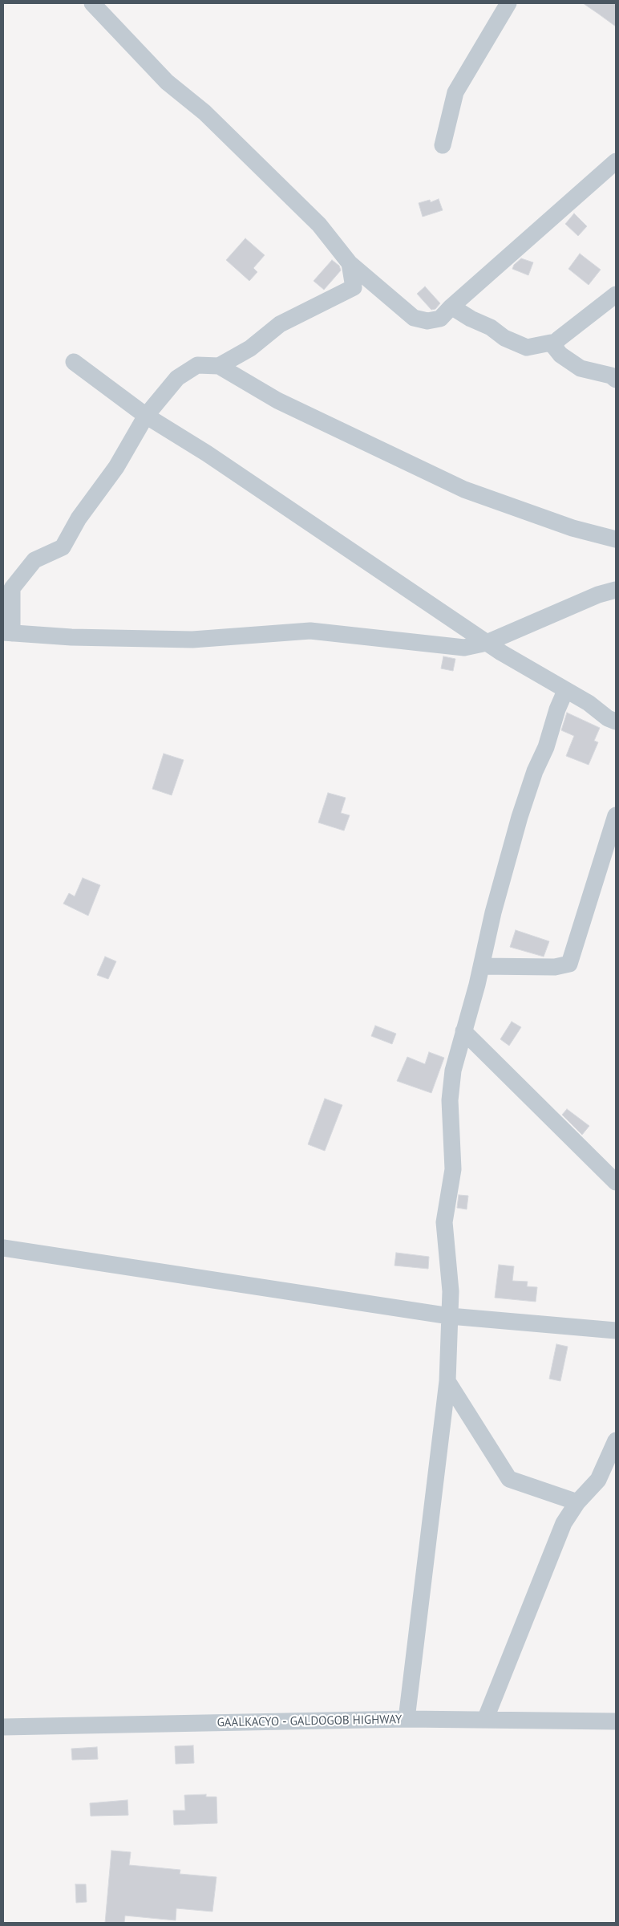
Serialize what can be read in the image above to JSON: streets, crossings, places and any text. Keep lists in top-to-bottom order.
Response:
{
  "streets": {
    "street": ["GAALKACYO - GALDOGOB HIGHWAY"]
  }
}
